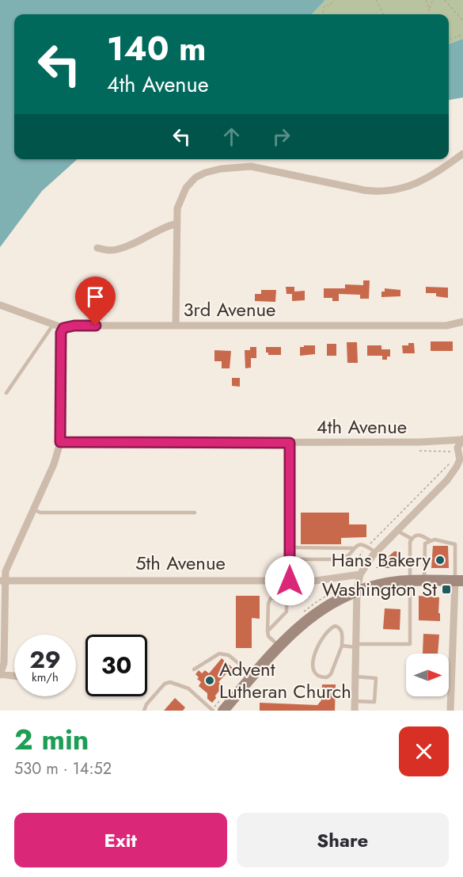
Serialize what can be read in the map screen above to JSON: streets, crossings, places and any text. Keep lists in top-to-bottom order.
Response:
{
  "streets": {
    "street": ["3rd Avenue", "4th Avenue", "5th Avenue"]
  },
  "places": {
    "other": ["Hans Bakery", "Advent Lutheran Church"],
    "transit": ["Washington St"]
  },
  "north": "right",
  "page": {
    "turn": ["140 m", "4th Avenue"],
    "speed": "29 km/h",
    "limit": "30",
    "heading": ["2 min", "530 m · 14:52"],
    "buttons": ["Exit", "Share"]
  }
}
